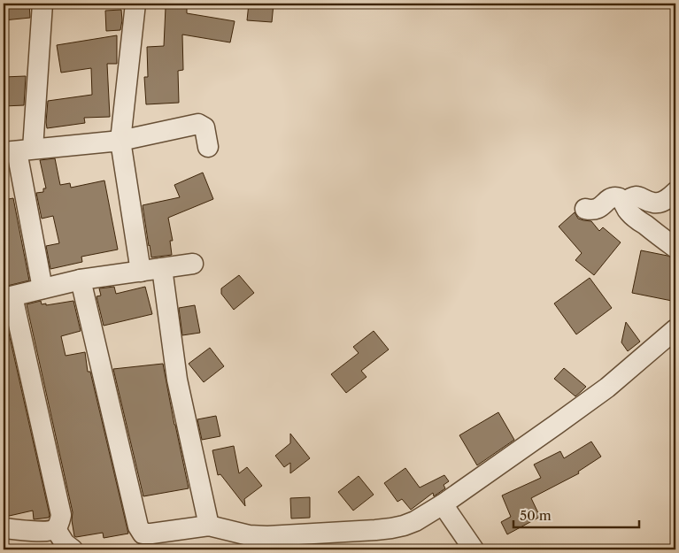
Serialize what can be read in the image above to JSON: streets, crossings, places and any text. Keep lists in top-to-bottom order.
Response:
{
  "scale_bar": "50 m"
}
